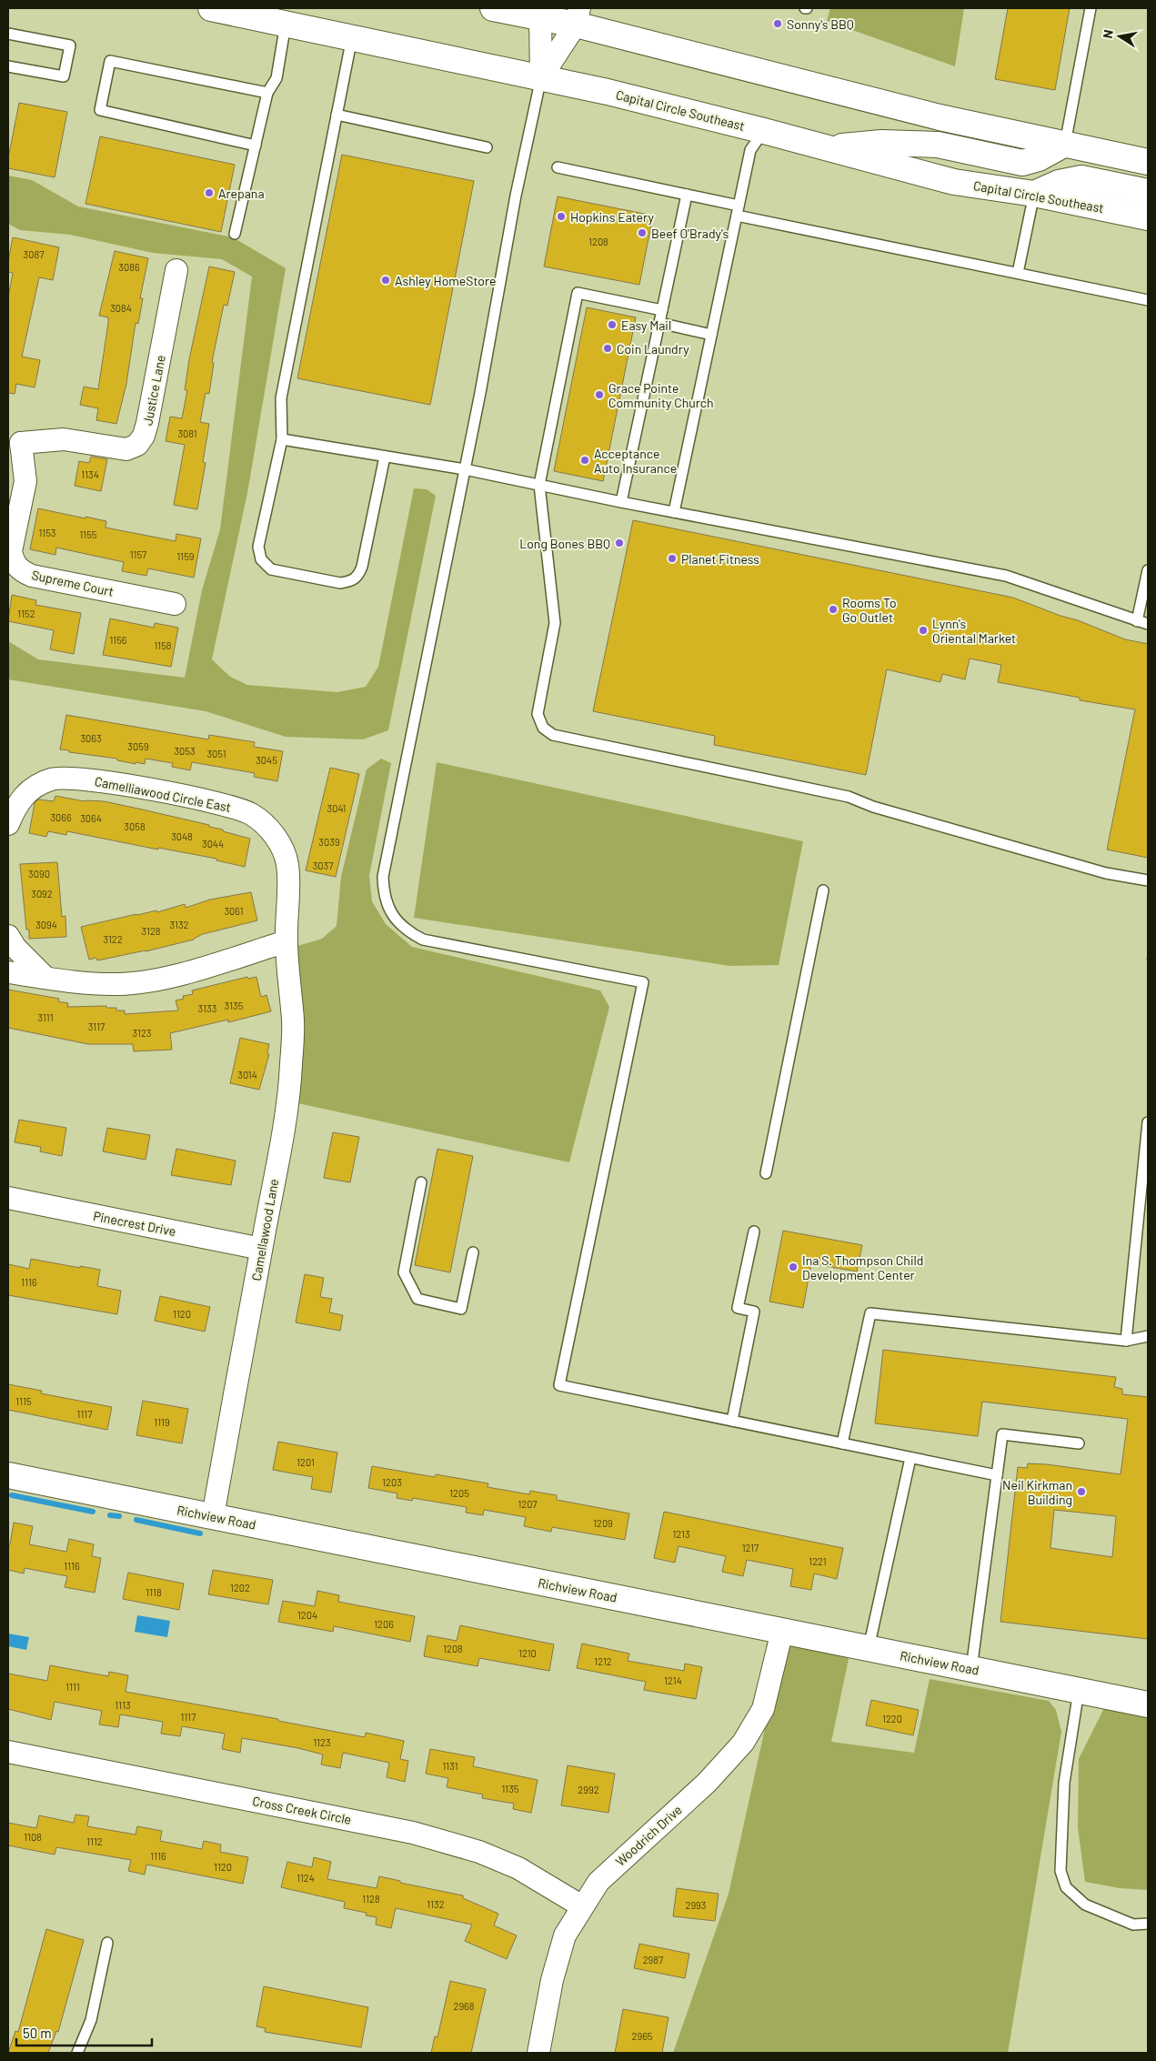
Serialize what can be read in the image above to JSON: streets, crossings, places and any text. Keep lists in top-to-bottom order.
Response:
{
  "streets": {
    "main road": ["Capital Circle Southeast", "Richview Road"],
    "street": [
      "Justice Lane",
      "Supreme Court",
      "Camelliawood Circle East",
      "Pinecrest Drive",
      "Camellawood Lane",
      "Cross Creek Circle",
      "Woodrich Drive"
    ]
  },
  "crossings": [
    ["Justice Lane", "Supreme Court"],
    ["Camelliawood Circle East", "Camellawood Lane"],
    ["Pinecrest Drive", "Camellawood Lane"],
    ["Camellawood Lane", "Richview Road"],
    ["Richview Road", "Woodrich Drive"],
    ["Cross Creek Circle", "Woodrich Drive"]
  ],
  "places": [
    "Sonny's BBQ",
    "Arepana",
    "Hopkins Eatery",
    "Beef O'Brady's",
    "Ashley HomeStore",
    "Easy Mail",
    "Coin Laundry",
    "Grace Pointe Community Church",
    "Acceptance Auto Insurance",
    "Long Bones BBQ",
    "Planet Fitness",
    "Rooms To Go Outlet",
    "Lynn's Oriental Market",
    "Ina S. Thompson Child Development Center",
    "Neil Kirkman Building"
  ],
  "house_numbers": [
    "1208",
    "3087",
    "3086",
    "3084",
    "3081",
    "1134",
    "1153",
    "1155",
    "1157",
    "1159",
    "1152",
    "1156",
    "1158",
    "3063",
    "3059",
    "3053",
    "3051",
    "3045",
    "3041",
    "3066",
    "3064",
    "3058",
    "3048",
    "3039",
    "3044",
    "3037",
    "3090",
    "3092",
    "3061",
    "3094",
    "3132",
    "3128",
    "3122",
    "3135",
    "3133",
    "3111",
    "3117",
    "3123",
    "3014",
    "1116",
    "1120",
    "1115",
    "1117",
    "1119",
    "1201",
    "1203",
    "1205",
    "1207",
    "1209",
    "1213",
    "1217",
    "1221",
    "1116",
    "1202",
    "1118",
    "1204",
    "1206",
    "1208",
    "1210",
    "1212",
    "1214",
    "1111",
    "1113",
    "1117",
    "1220",
    "1123",
    "1131",
    "1135",
    "2992",
    "1108",
    "1112",
    "1116",
    "1120",
    "1124",
    "1128",
    "1132",
    "2993",
    "2987",
    "2968",
    "2965"
  ],
  "scale_bar": "50 m",
  "north": "left"
}
